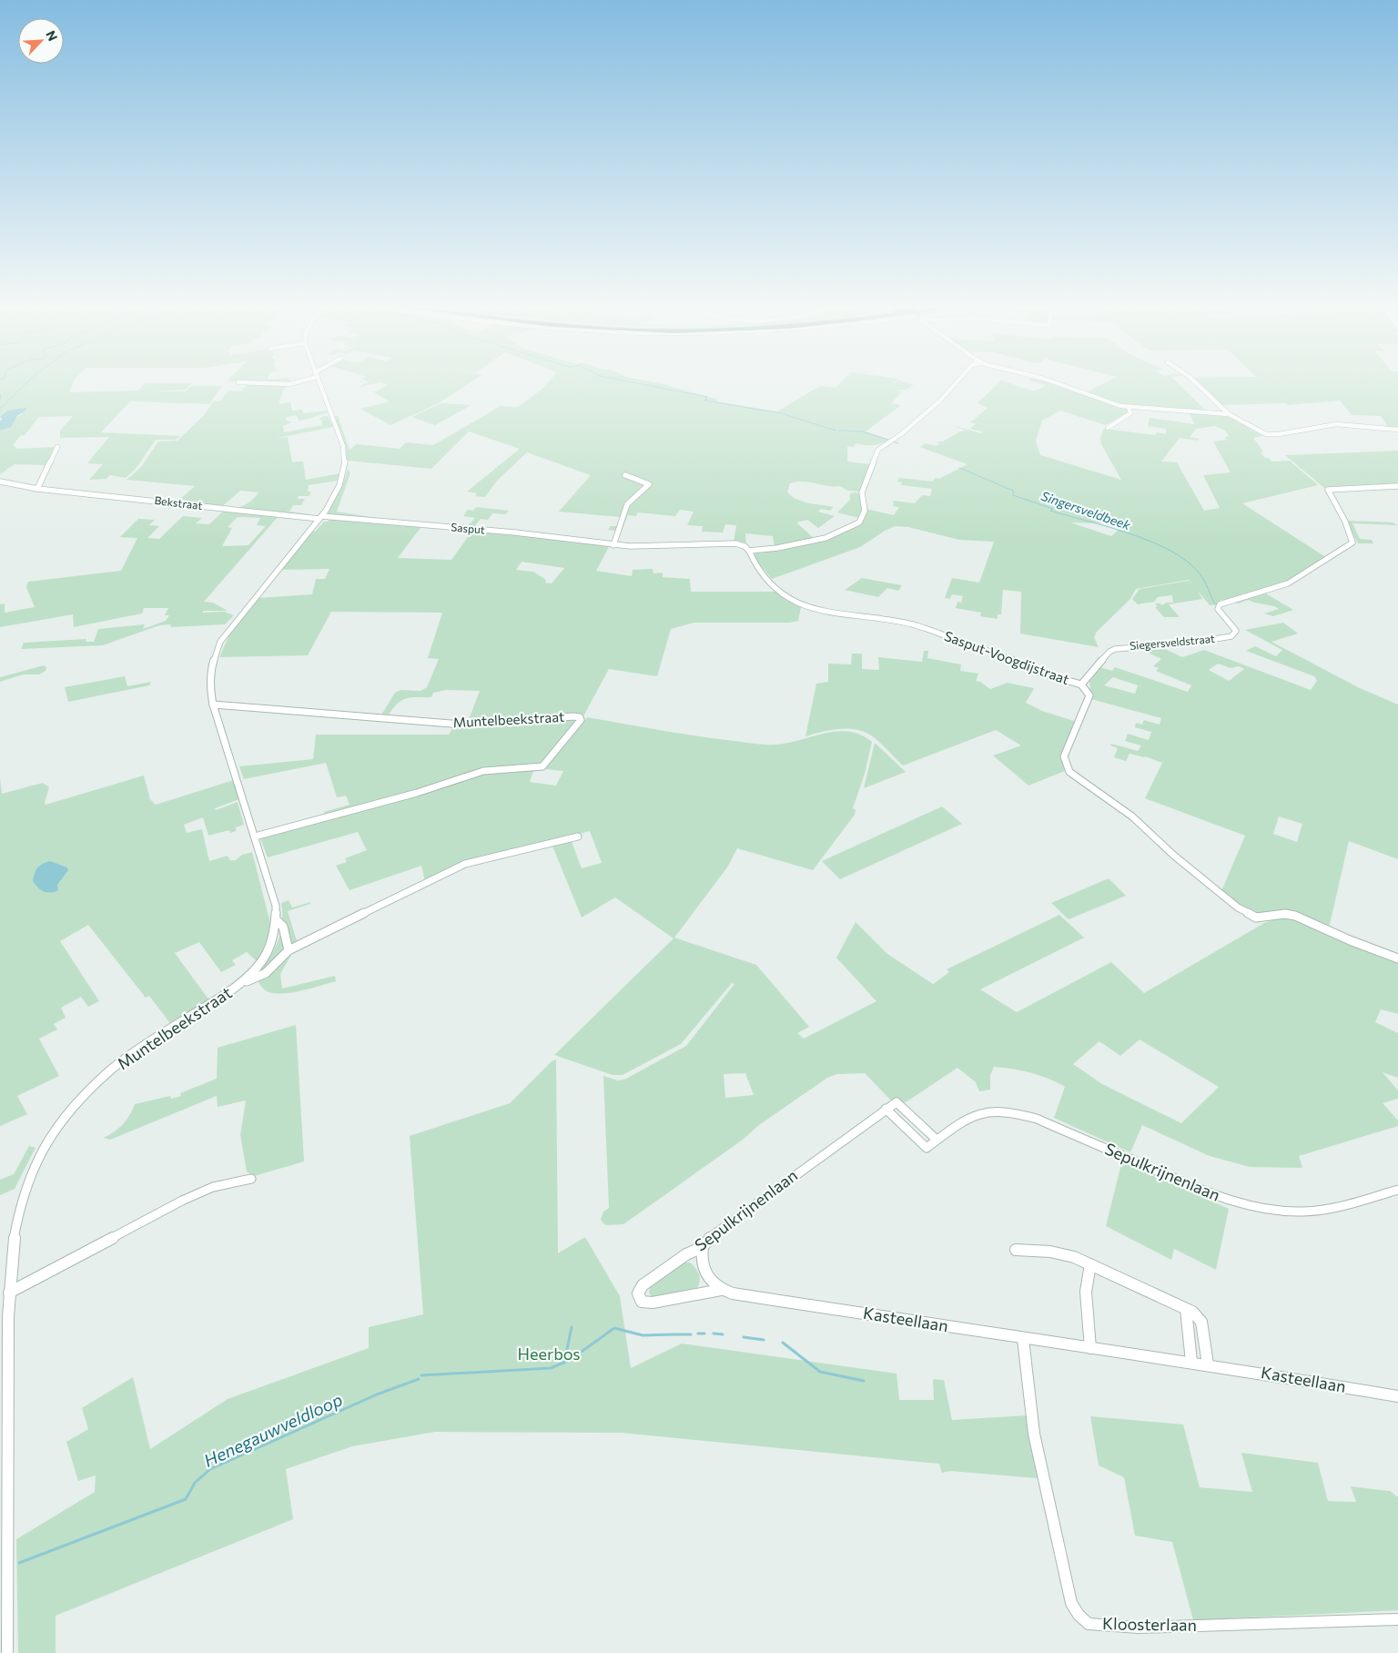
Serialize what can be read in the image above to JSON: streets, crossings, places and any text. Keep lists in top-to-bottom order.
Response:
{
  "streets": {
    "street": [
      "Bekstraat",
      "Sasput",
      "Siegersveldstraat",
      "Sasput-Voogdijstraat",
      "Muntelbeekstraat",
      "Sepulkrijnenlaan",
      "Kasteellaan",
      "Kloosterlaan"
    ]
  },
  "crossings": [
    ["Bekstraat", "Sasput"],
    ["Bekstraat", "Muntelbeekstraat"],
    ["Sasput", "Sasput-Voogdijstraat"],
    ["Sasput", "Muntelbeekstraat"],
    ["Siegersveldstraat", "Sasput-Voogdijstraat"],
    ["Sepulkrijnenlaan", "Kasteellaan"],
    ["Kasteellaan", "Kloosterlaan"]
  ],
  "water": ["Singersveldbeek", "Henegauwveldloop"],
  "parks": ["Heerbos"],
  "north": "top right"
}
